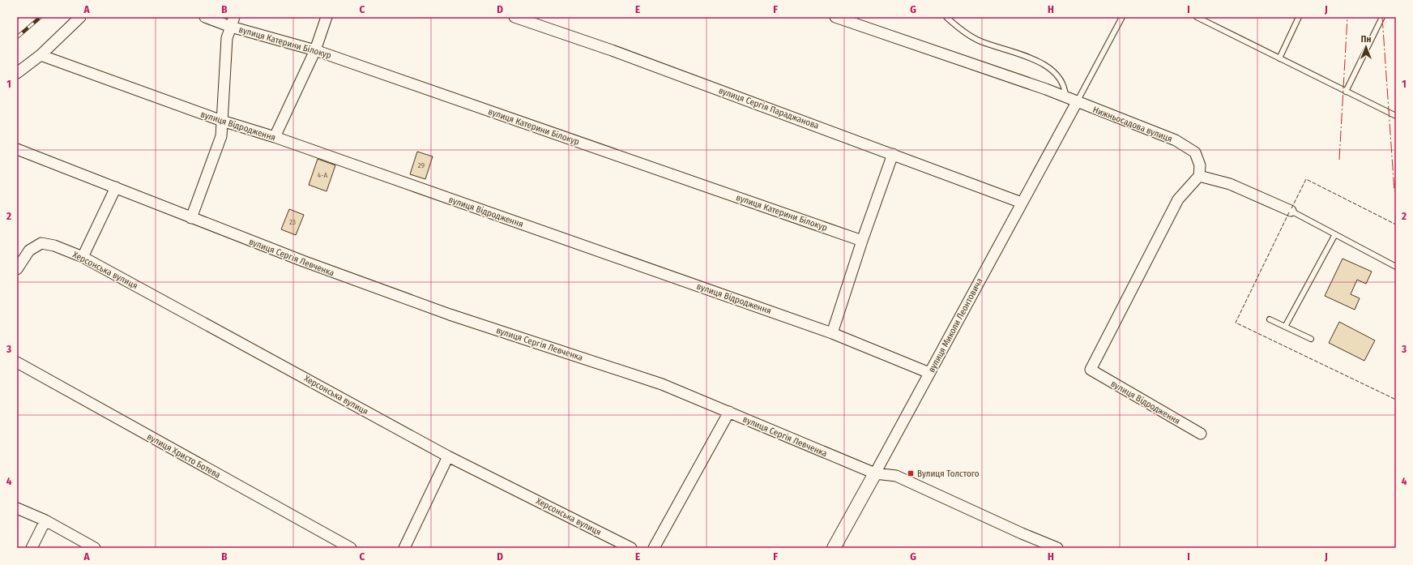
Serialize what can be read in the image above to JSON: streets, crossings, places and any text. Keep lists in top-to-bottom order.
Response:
{
  "streets": {
    "street": [
      "вулиця Катерини Білокур",
      "вулиця Сергія Параджанова",
      "Нижньосадова вулиця",
      "вулиця Відродження",
      "вулиця Сергія Левченка",
      "Херсонська вулиця",
      "вулиця Миколи Леонтовича",
      "вулиця Христо Ботева"
    ]
  },
  "crossings": [
    ["вулиця Сергія Параджанова", "вулиця Миколи Леонтовича"],
    ["Нижньосадова вулиця", "вулиця Відродження"],
    ["Нижньосадова вулиця", "вулиця Миколи Леонтовича"],
    ["вулиця Відродження", "вулиця Миколи Леонтовича"],
    ["вулиця Сергія Левченка", "вулиця Миколи Леонтовича"]
  ],
  "places": {
    "transit": ["Вулиця Толстого"]
  },
  "house_numbers": ["29", "4-А", "23"],
  "north": "top",
  "grid": {
    "columns": [
      "A",
      "B",
      "C",
      "D",
      "E",
      "F",
      "G",
      "H",
      "I",
      "J"
    ],
    "rows": [
      "1",
      "2",
      "3",
      "4"
    ]
  }
}
